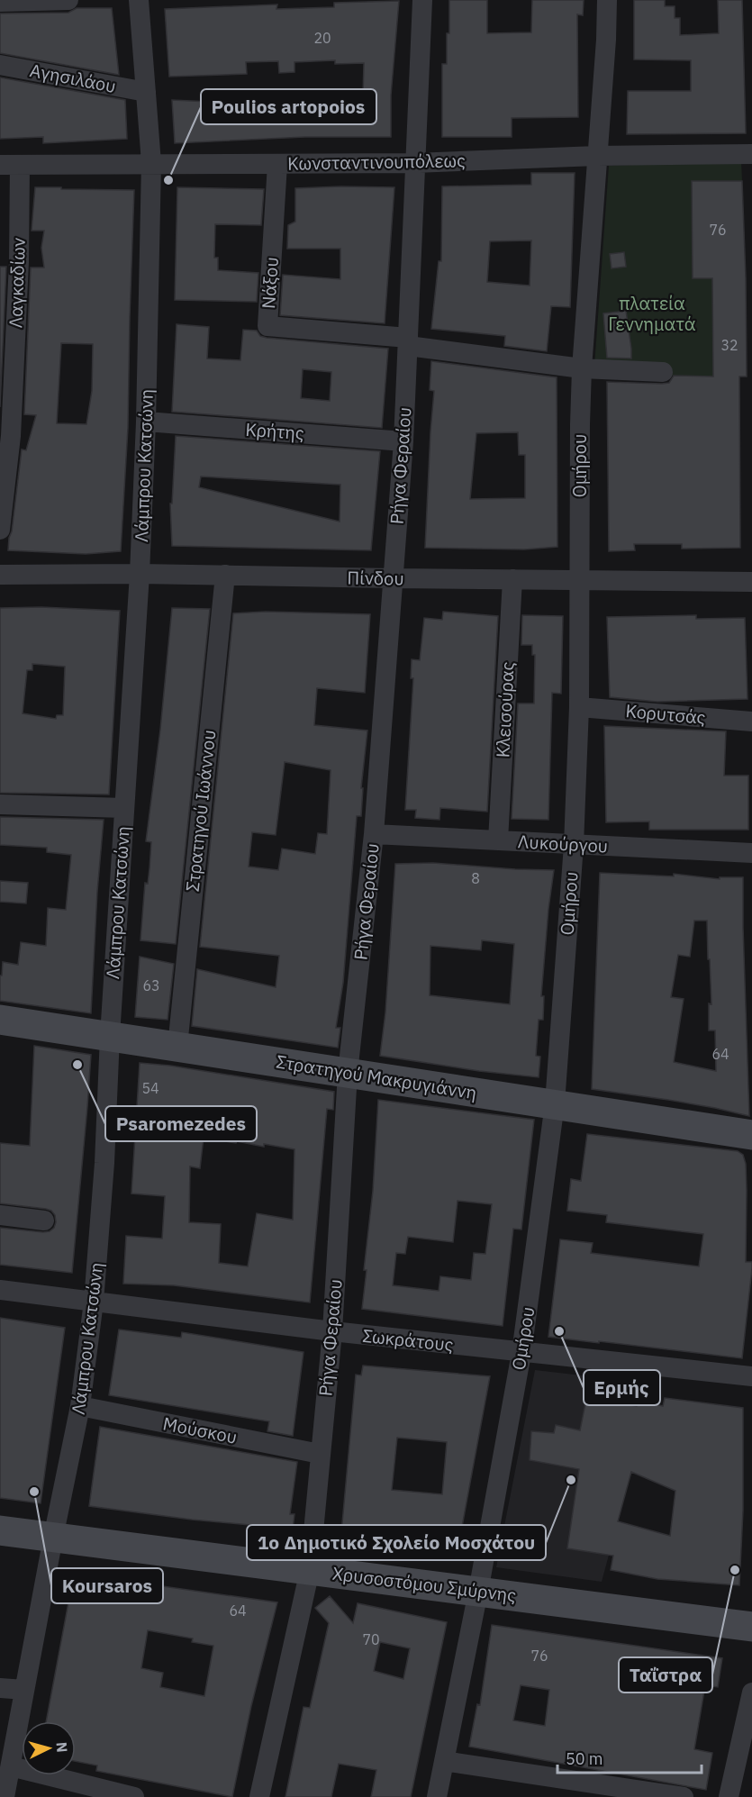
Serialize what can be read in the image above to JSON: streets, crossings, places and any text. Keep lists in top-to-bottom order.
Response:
{
  "streets": {
    "main road": ["Στρατηγού Μακρυγιάννη", "Χρυσοστόμου Σμύρνης"],
    "street": [
      "Αγησιλάου",
      "Κωνσταντινουπόλεως",
      "Λαγκαδίων",
      "Νάξου",
      "Κρήτης",
      "Λάμπρου Κατσώνη",
      "Ρήγα Φεραίου",
      "Ομήρου",
      "Πίνδου",
      "Κλεισούρας",
      "Κορυτσάς",
      "Στρατηγού Ιωάννου",
      "Λυκούργου",
      "Σωκράτους",
      "Μούσκου"
    ]
  },
  "crossings": [
    ["Αγησιλάου", "Λάμπρου Κατσώνη"],
    ["Κωνσταντινουπόλεως", "Λαγκαδίων"],
    ["Κωνσταντινουπόλεως", "Νάξου"],
    ["Κωνσταντινουπόλεως", "Λάμπρου Κατσώνη"],
    ["Κωνσταντινουπόλεως", "Ρήγα Φεραίου"],
    ["Κωνσταντινουπόλεως", "Ομήρου"],
    ["Νάξου", "Ρήγα Φεραίου"],
    ["Νάξου", "Ομήρου"],
    ["Κρήτης", "Λάμπρου Κατσώνη"],
    ["Κρήτης", "Ρήγα Φεραίου"],
    ["Λάμπρου Κατσώνη", "Πίνδου"],
    ["Λάμπρου Κατσώνη", "Στρατηγού Μακρυγιάννη"],
    ["Λάμπρου Κατσώνη", "Σωκράτους"],
    ["Λάμπρου Κατσώνη", "Μούσκου"],
    ["Λάμπρου Κατσώνη", "Χρυσοστόμου Σμύρνης"],
    ["Ρήγα Φεραίου", "Πίνδου"],
    ["Ρήγα Φεραίου", "Λυκούργου"],
    ["Ρήγα Φεραίου", "Στρατηγού Μακρυγιάννη"],
    ["Ρήγα Φεραίου", "Σωκράτους"],
    ["Ρήγα Φεραίου", "Μούσκου"],
    ["Ρήγα Φεραίου", "Χρυσοστόμου Σμύρνης"],
    ["Ομήρου", "Πίνδου"],
    ["Ομήρου", "Κορυτσάς"],
    ["Ομήρου", "Λυκούργου"],
    ["Ομήρου", "Στρατηγού Μακρυγιάννη"],
    ["Ομήρου", "Σωκράτους"],
    ["Ομήρου", "Χρυσοστόμου Σμύρνης"],
    ["Πίνδου", "Κλεισούρας"],
    ["Πίνδου", "Στρατηγού Ιωάννου"],
    ["Κλεισούρας", "Λυκούργου"],
    ["Στρατηγού Ιωάννου", "Στρατηγού Μακρυγιάννη"]
  ],
  "parks": ["πλατεία Γεννηματά"],
  "places": [
    "Poulios artopoios",
    "Psaromezedes",
    "Ερμής",
    "1ο Δημοτικό Σχολείο Μοσχάτου",
    "Koursaros",
    "Ταΐστρα"
  ],
  "house_numbers": [
    "20",
    "76",
    "32",
    "8",
    "63",
    "64",
    "54",
    "64",
    "70",
    "76"
  ],
  "scale_bar": "50 m",
  "north": "right"
}
